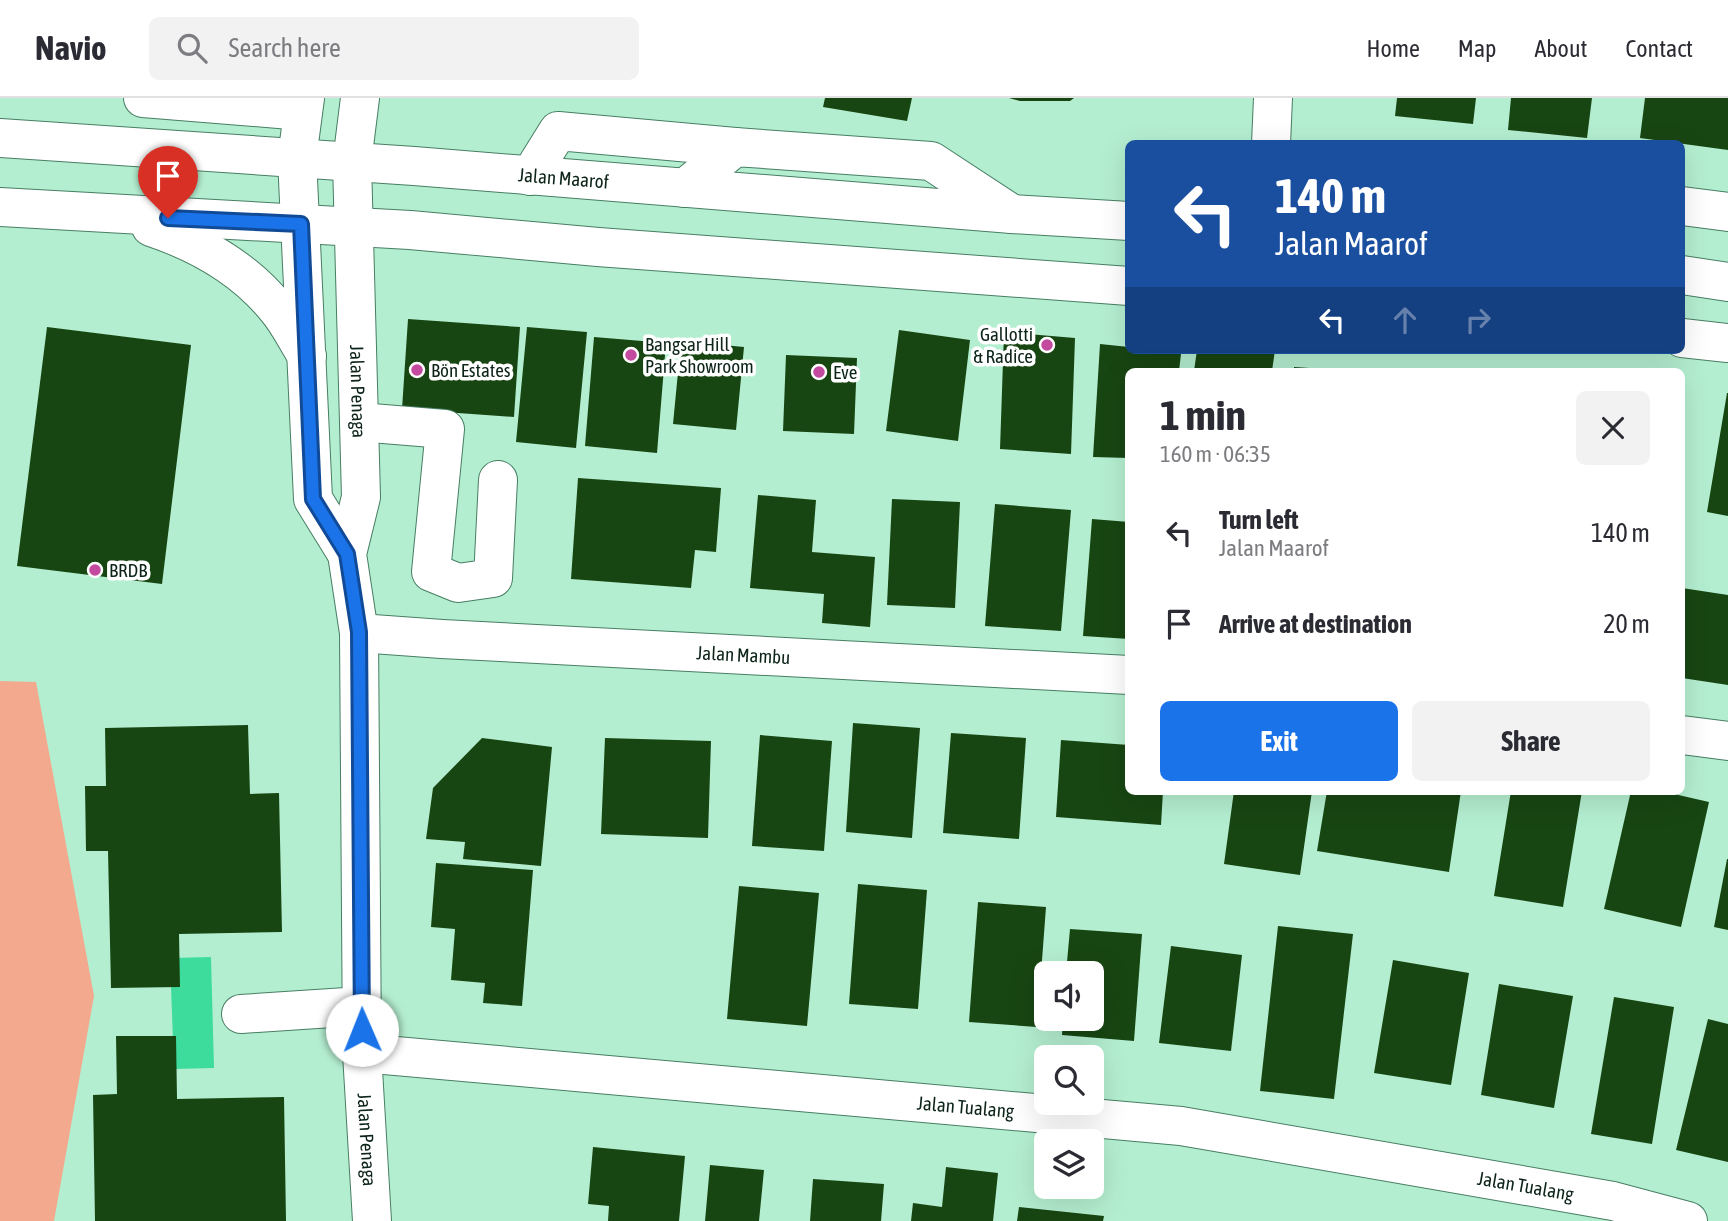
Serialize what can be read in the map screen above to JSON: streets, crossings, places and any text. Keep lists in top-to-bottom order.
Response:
{
  "streets": {
    "street": [
      "Jalan Maarof",
      "Jalan Penaga",
      "Jalan Mambu",
      "Jalan Tualang"
    ]
  },
  "crossings": [
    ["Jalan Maarof", "Jalan Penaga"],
    ["Jalan Penaga", "Jalan Mambu"],
    ["Jalan Penaga", "Jalan Tualang"]
  ],
  "places": [
    "Gallotti & Radice",
    "Bangsar Hill Park Showroom",
    "Bön Estates",
    "Eve",
    "BRDB"
  ],
  "page": {
    "header": "Navio",
    "search": "Search here",
    "nav": [
      "Home",
      "Map",
      "About",
      "Contact"
    ],
    "turn": ["140 m", "Jalan Maarof"],
    "heading": ["1 min", "160 m · 06:35"],
    "list": [
      {
        "name": "Turn left",
        "note": "Jalan Maarof",
        "value": "140 m"
      },
      {
        "name": "Arrive at destination",
        "value": "20 m"
      }
    ],
    "buttons": ["Exit", "Share"]
  }
}
